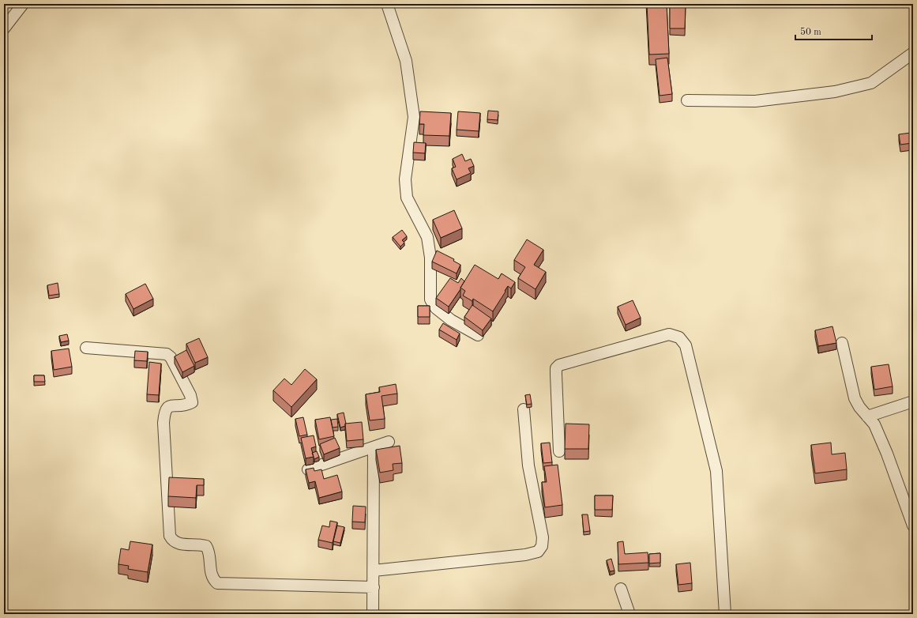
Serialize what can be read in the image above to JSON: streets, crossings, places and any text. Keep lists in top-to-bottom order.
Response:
{
  "scale_bar": "50 m"
}
